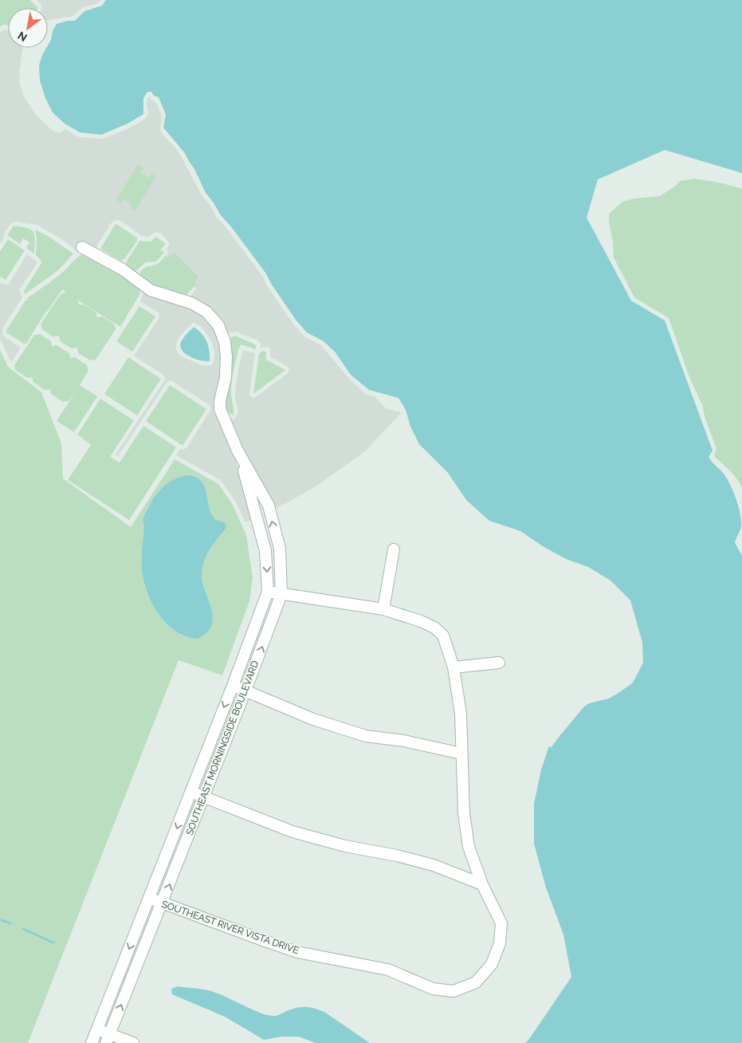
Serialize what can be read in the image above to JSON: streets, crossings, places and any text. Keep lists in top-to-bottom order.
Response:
{
  "streets": {
    "street": ["SOUTHEAST MORNINGSIDE BOULEVARD", "SOUTHEAST RIVER VISTA DRIVE"]
  },
  "crossings": [
    ["SOUTHEAST MORNINGSIDE BOULEVARD", "SOUTHEAST RIVER VISTA DRIVE"]
  ],
  "north": "bottom left"
}
